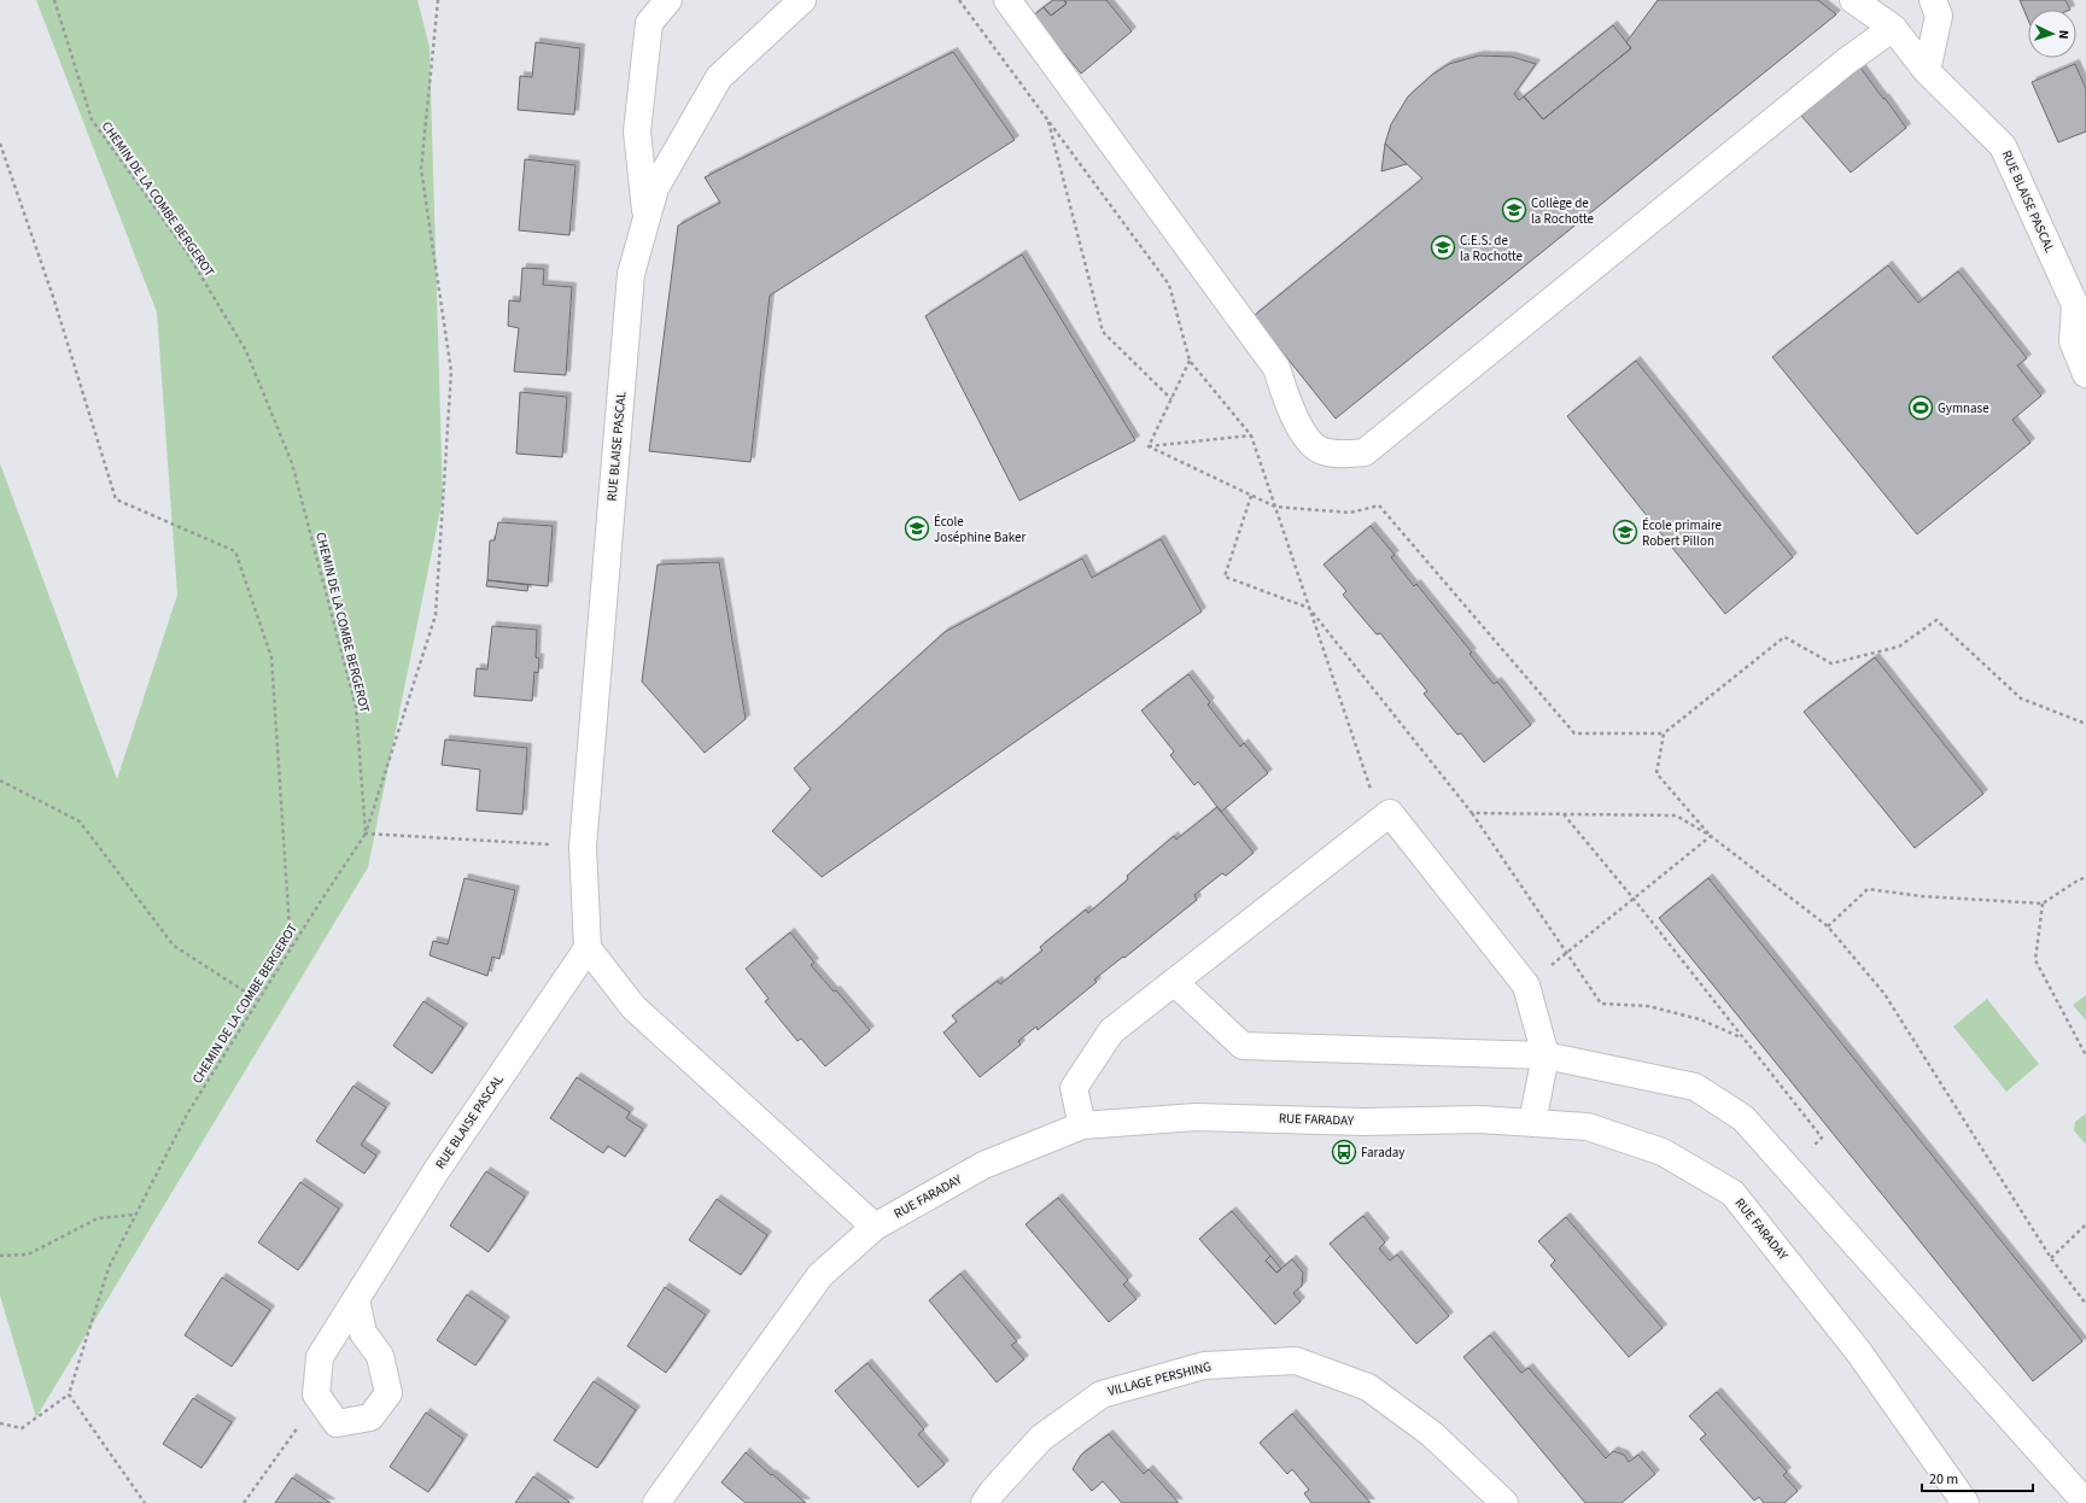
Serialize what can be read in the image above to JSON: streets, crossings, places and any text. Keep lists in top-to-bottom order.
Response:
{
  "streets": {
    "street": ["RUE BLAISE PASCAL", "RUE FARADAY", "VILLAGE PERSHING"],
    "path": ["CHEMIN DE LA COMBE BERGEROT"]
  },
  "places": {
    "school or university": [
      "Collège de la Rochotte",
      "C.E.S. de la Rochotte",
      "École Joséphine Baker",
      "École primaire Robert Pillon"
    ],
    "sports": ["Gymnase"],
    "bus stop": ["Faraday"]
  },
  "scale_bar": "20 m",
  "north": "right"
}
